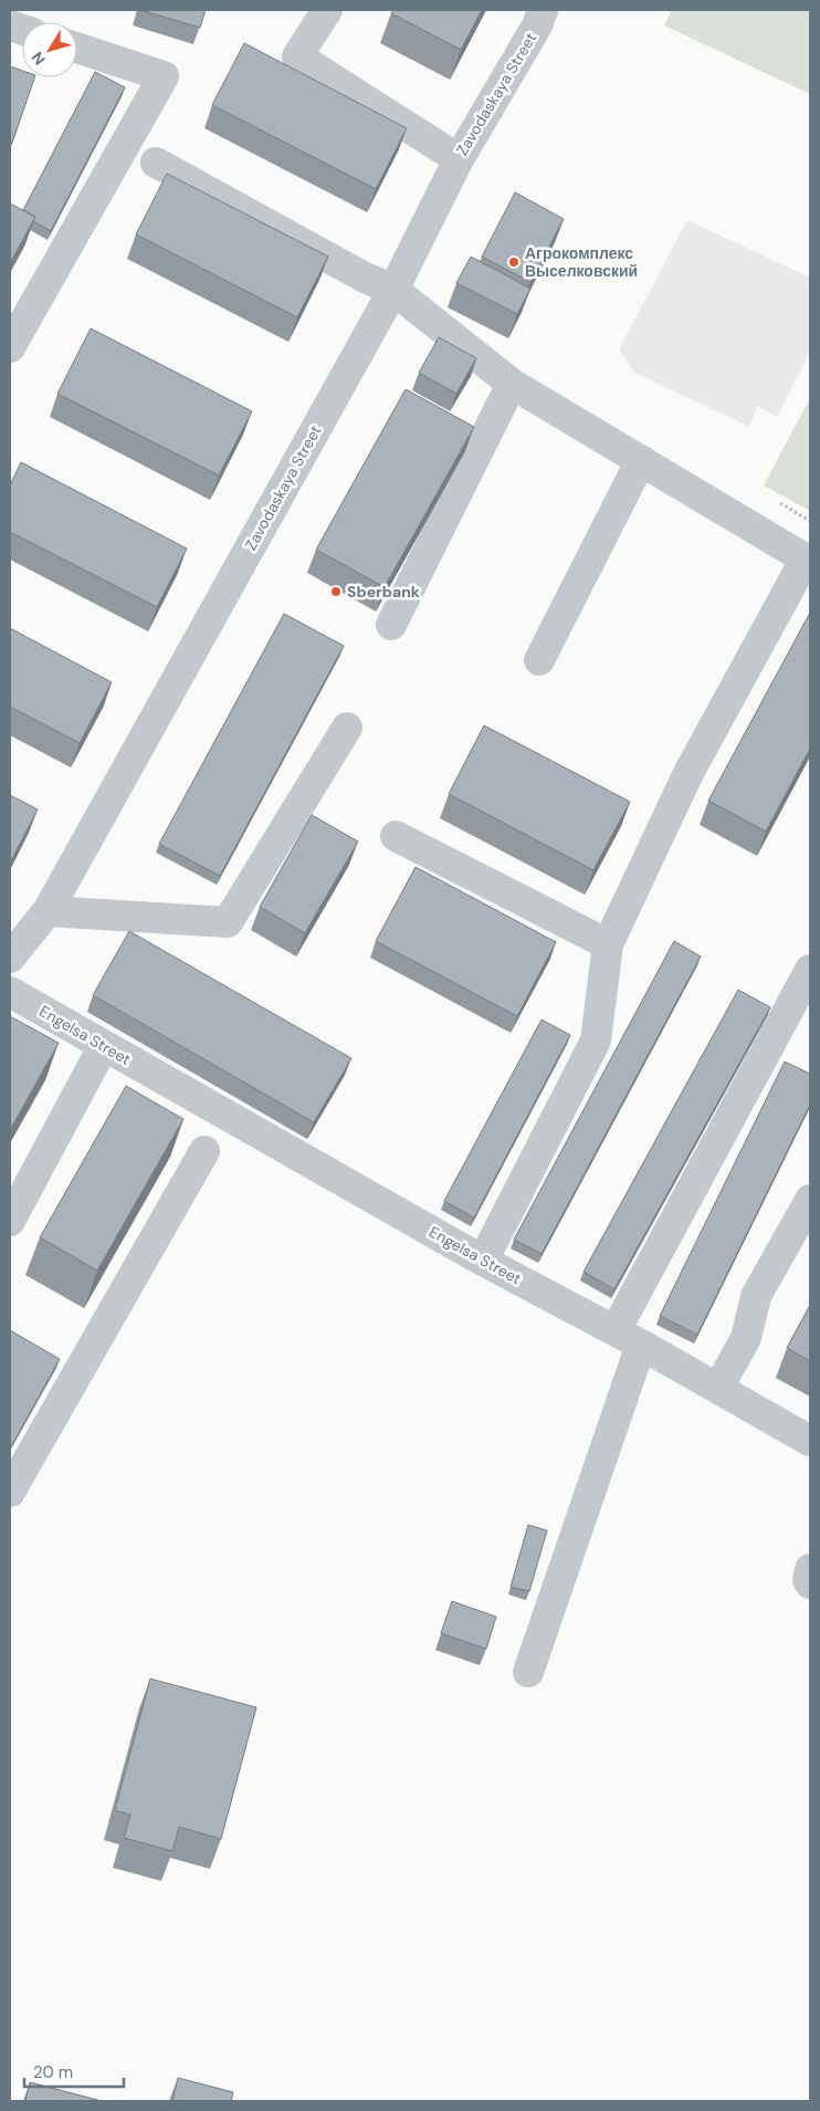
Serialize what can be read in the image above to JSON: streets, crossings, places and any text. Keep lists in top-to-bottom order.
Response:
{
  "streets": {
    "street": ["Zavodaskaya Street", "Engelsa Street"]
  },
  "places": ["Агрокомплекс Выселковский", "Sberbank"],
  "scale_bar": "20 m",
  "north": "bottom left"
}
